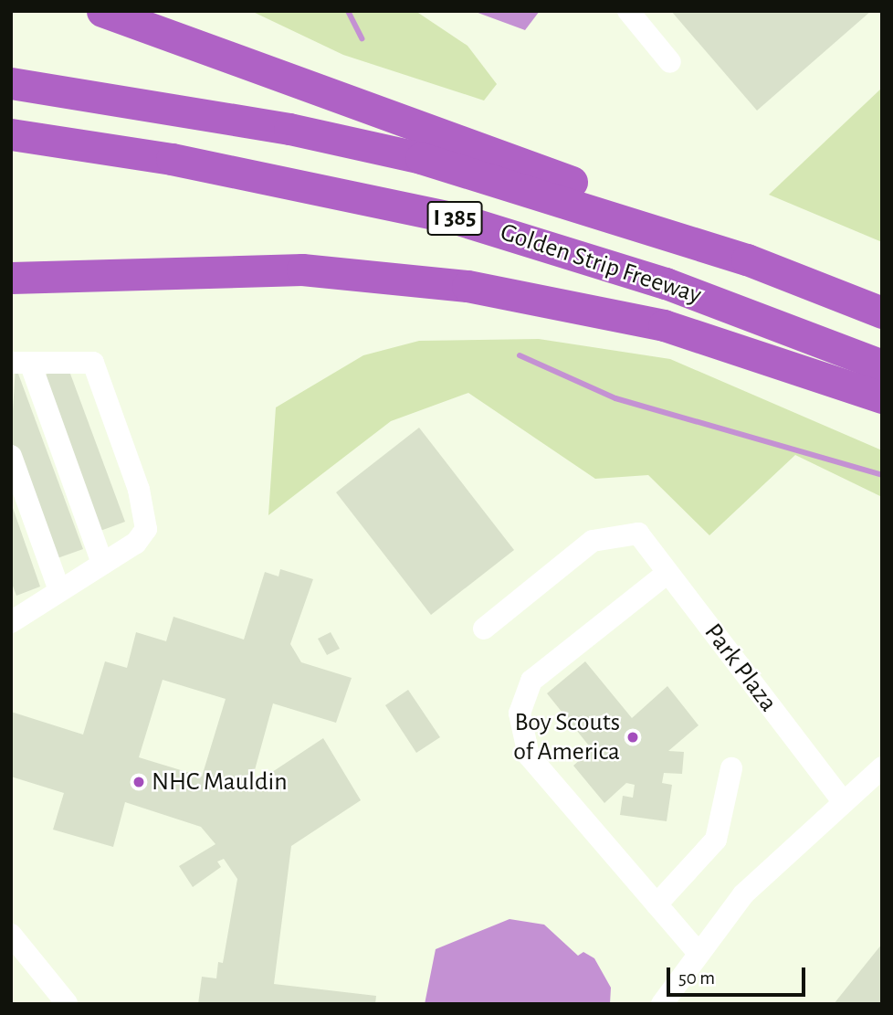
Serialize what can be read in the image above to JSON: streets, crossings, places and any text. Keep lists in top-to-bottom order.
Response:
{
  "streets": {
    "highway": ["I 385", "Golden Strip Freeway"],
    "street": ["Park Plaza"]
  },
  "places": ["Boy Scouts of America", "NHC Mauldin"],
  "scale_bar": "50 m"
}
